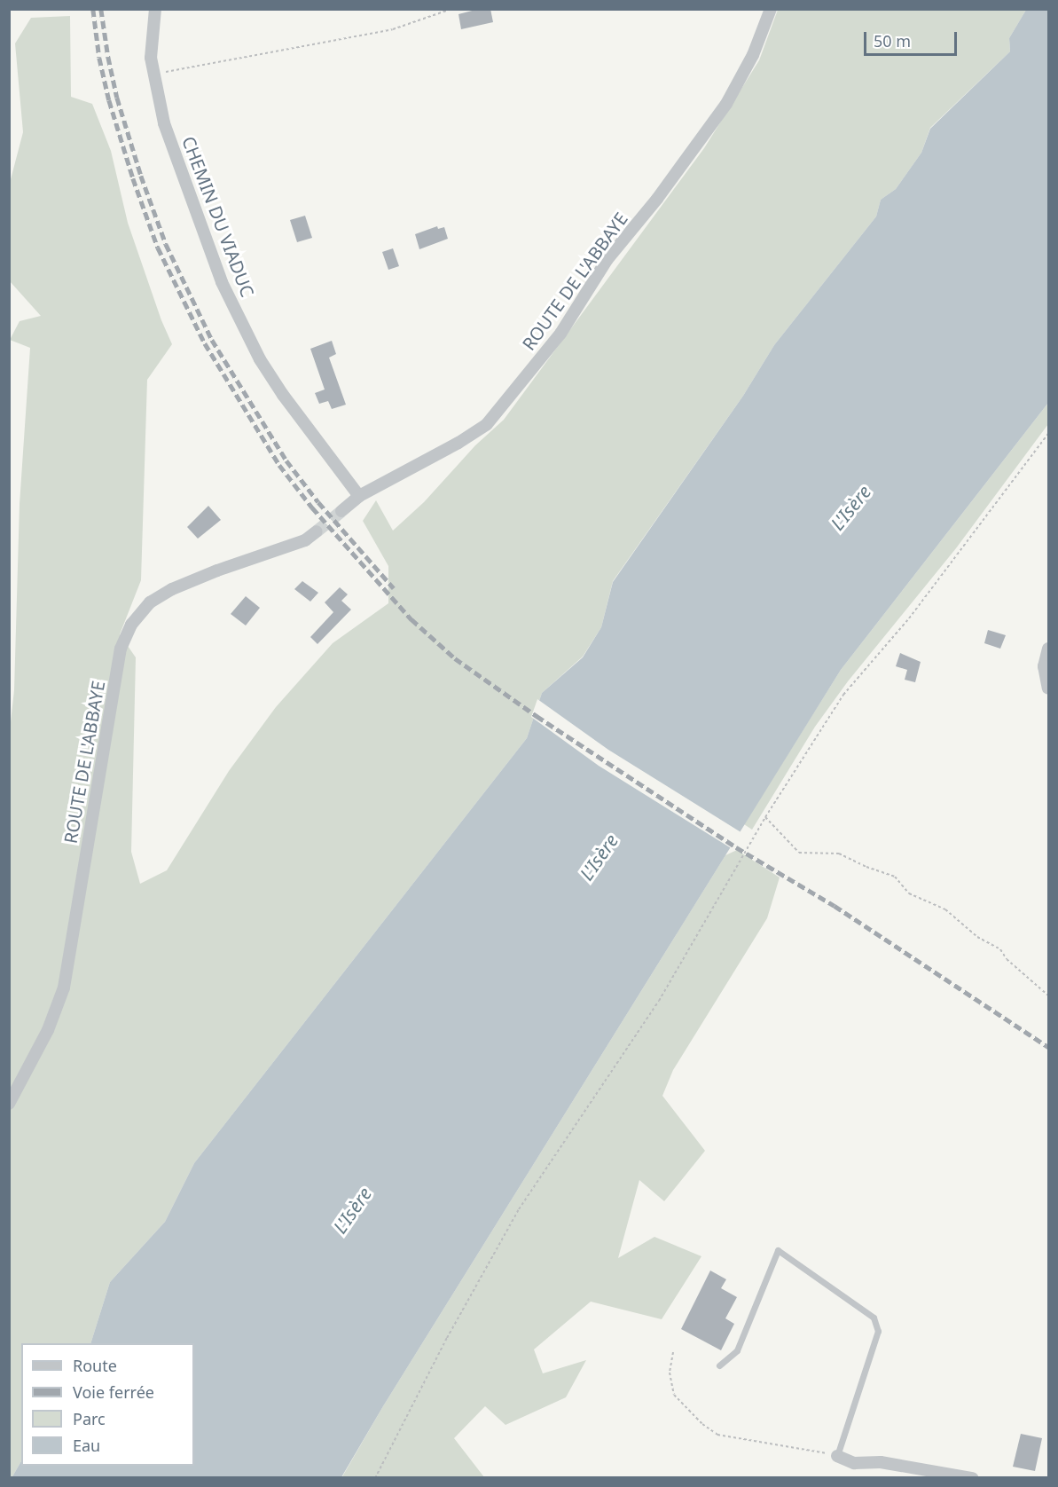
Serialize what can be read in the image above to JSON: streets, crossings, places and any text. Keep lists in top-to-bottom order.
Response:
{
  "streets": {
    "street": ["CHEMIN DU VIADUC", "ROUTE DE L'ABBAYE"]
  },
  "crossings": [
    ["CHEMIN DU VIADUC", "ROUTE DE L'ABBAYE"]
  ],
  "water": ["L'Isère"],
  "legend": [
    "Route",
    "Voie ferrée",
    "Parc",
    "Eau"
  ],
  "scale_bar": "50 m"
}
